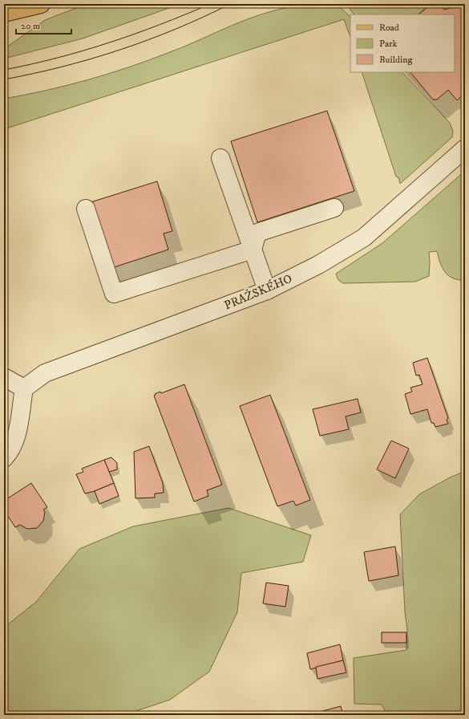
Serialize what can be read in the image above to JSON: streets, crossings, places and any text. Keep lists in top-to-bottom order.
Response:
{
  "streets": {
    "street": ["PRAŽSKÉHO"]
  },
  "legend": ["Road", "Park", "Building"],
  "scale_bar": "20 m"
}
